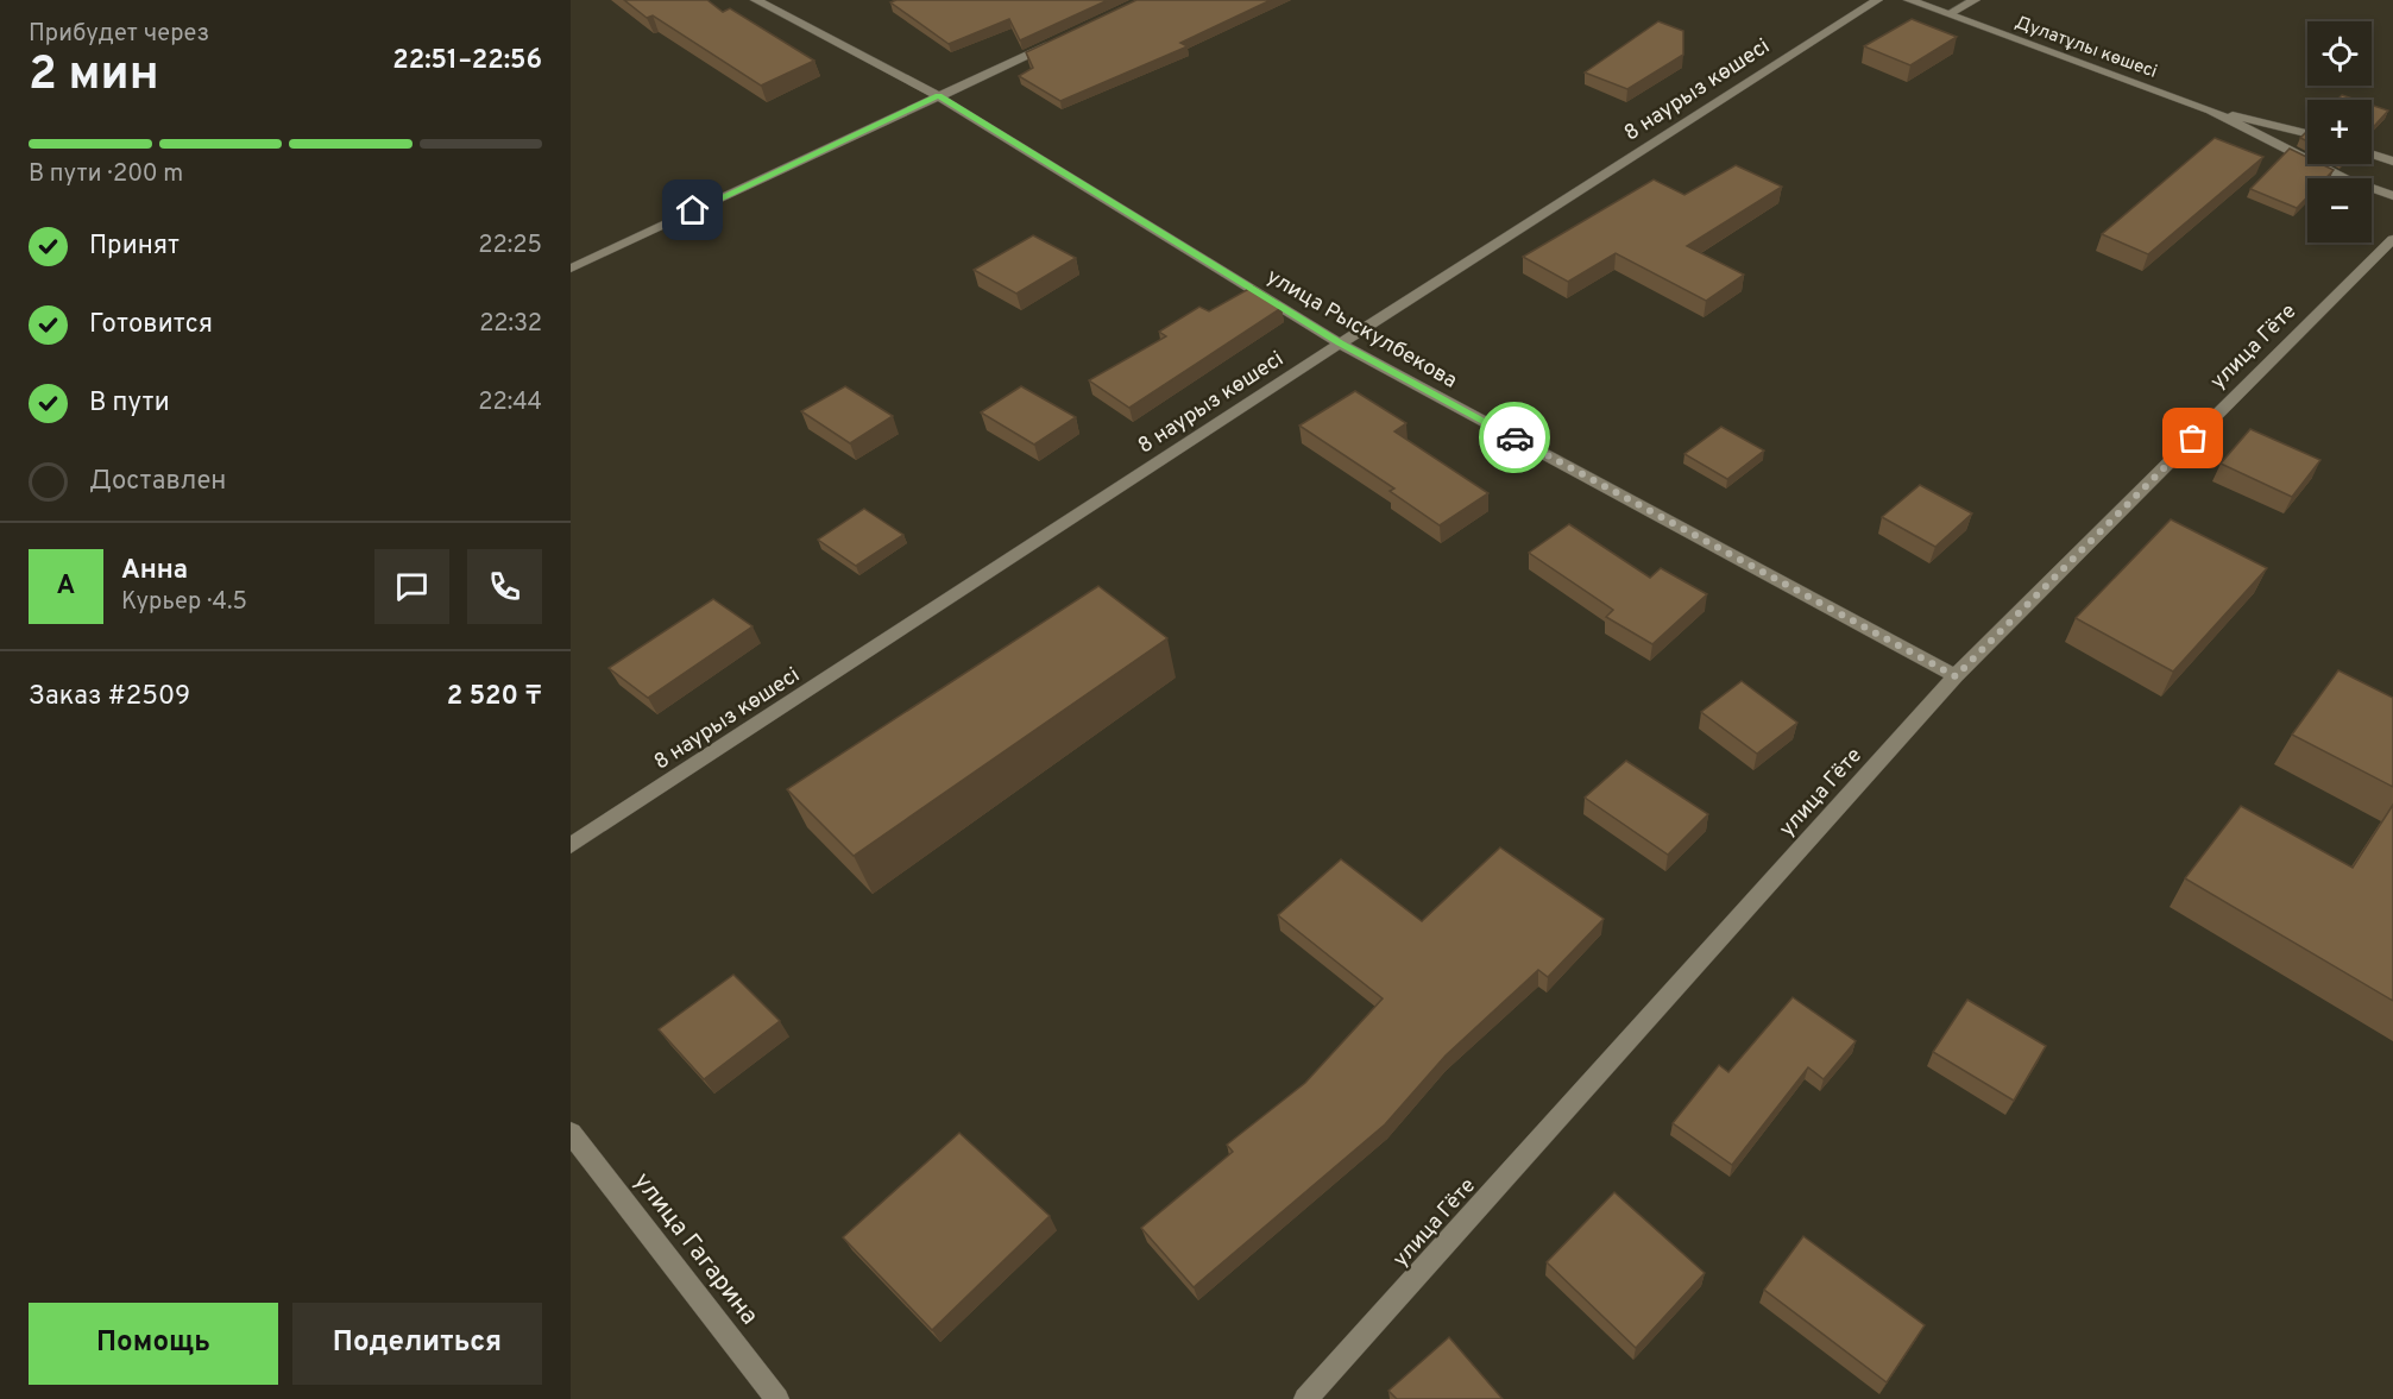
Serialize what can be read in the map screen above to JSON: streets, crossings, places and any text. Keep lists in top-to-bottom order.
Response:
{
  "streets": {
    "street": [
      "Дулатұлы көшесі",
      "8 наурыз көшесі",
      "улица Рыскулбекова",
      "улица Гёте",
      "улица Гагарина"
    ]
  },
  "crossings": [
    ["8 наурыз көшесі", "улица Рыскулбекова"],
    ["улица Рыскулбекова", "улица Гёте"]
  ],
  "page": {
    "heading": ["2 мин", "Прибудет через", "22:51–22:56"],
    "panel": [
      "Анна",
      "Курьер · 4.5",
      "Заказ #2509",
      "2 520 ₸"
    ],
    "map_buttons": ["+", "−"],
    "bar": "В пути · 200 m",
    "list": [
      ["Принят", "22:25"],
      ["Готовится", "22:32"],
      ["В пути", "22:44"],
      "Доставлен"
    ],
    "round": "А",
    "buttons": ["Помощь", "Поделиться"]
  }
}
